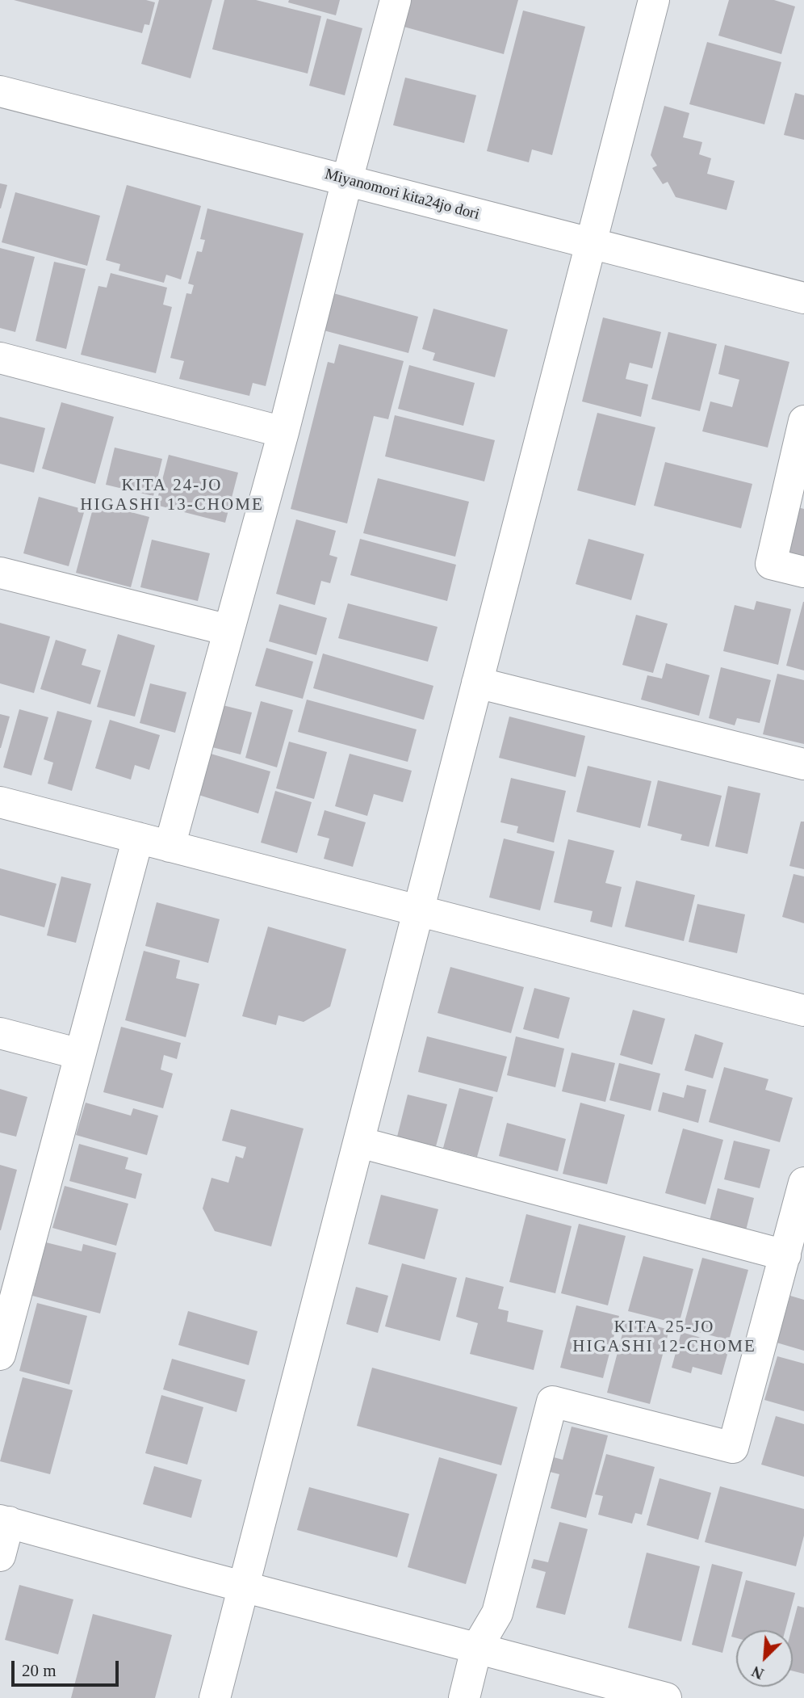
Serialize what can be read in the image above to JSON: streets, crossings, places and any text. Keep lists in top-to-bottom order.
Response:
{
  "streets": {
    "street": ["Miyanomori kita24jo dori"]
  },
  "districts": ["KITA 24-JO HIGASHI 13-CHOME", "KITA 25-JO HIGASHI 12-CHOME"],
  "scale_bar": "20 m",
  "north": "bottom left"
}
